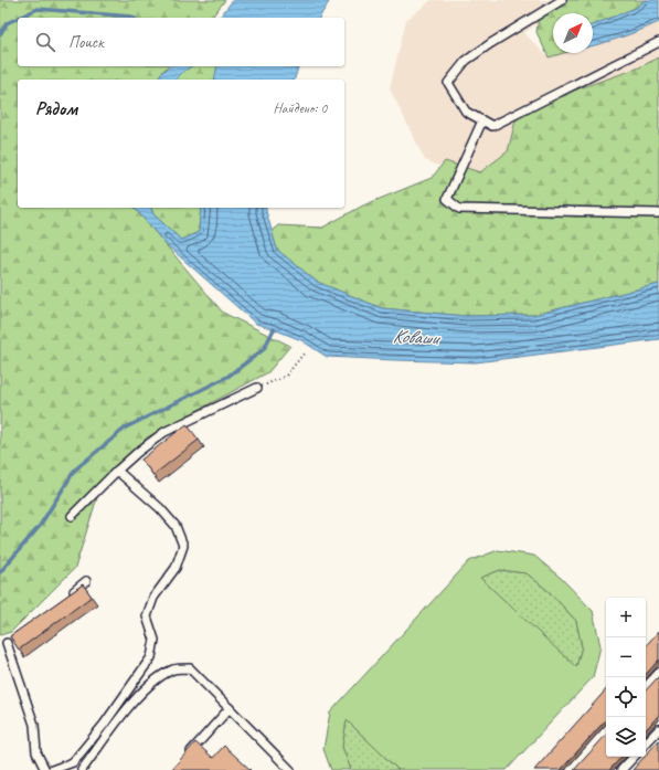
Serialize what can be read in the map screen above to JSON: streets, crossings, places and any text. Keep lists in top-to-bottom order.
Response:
{
  "water": ["Коваши"],
  "north": "top right",
  "page": {
    "search": "Поиск",
    "heading": ["Рядом", "Найдено: 0"],
    "map_buttons": ["+", "−"]
  }
}
